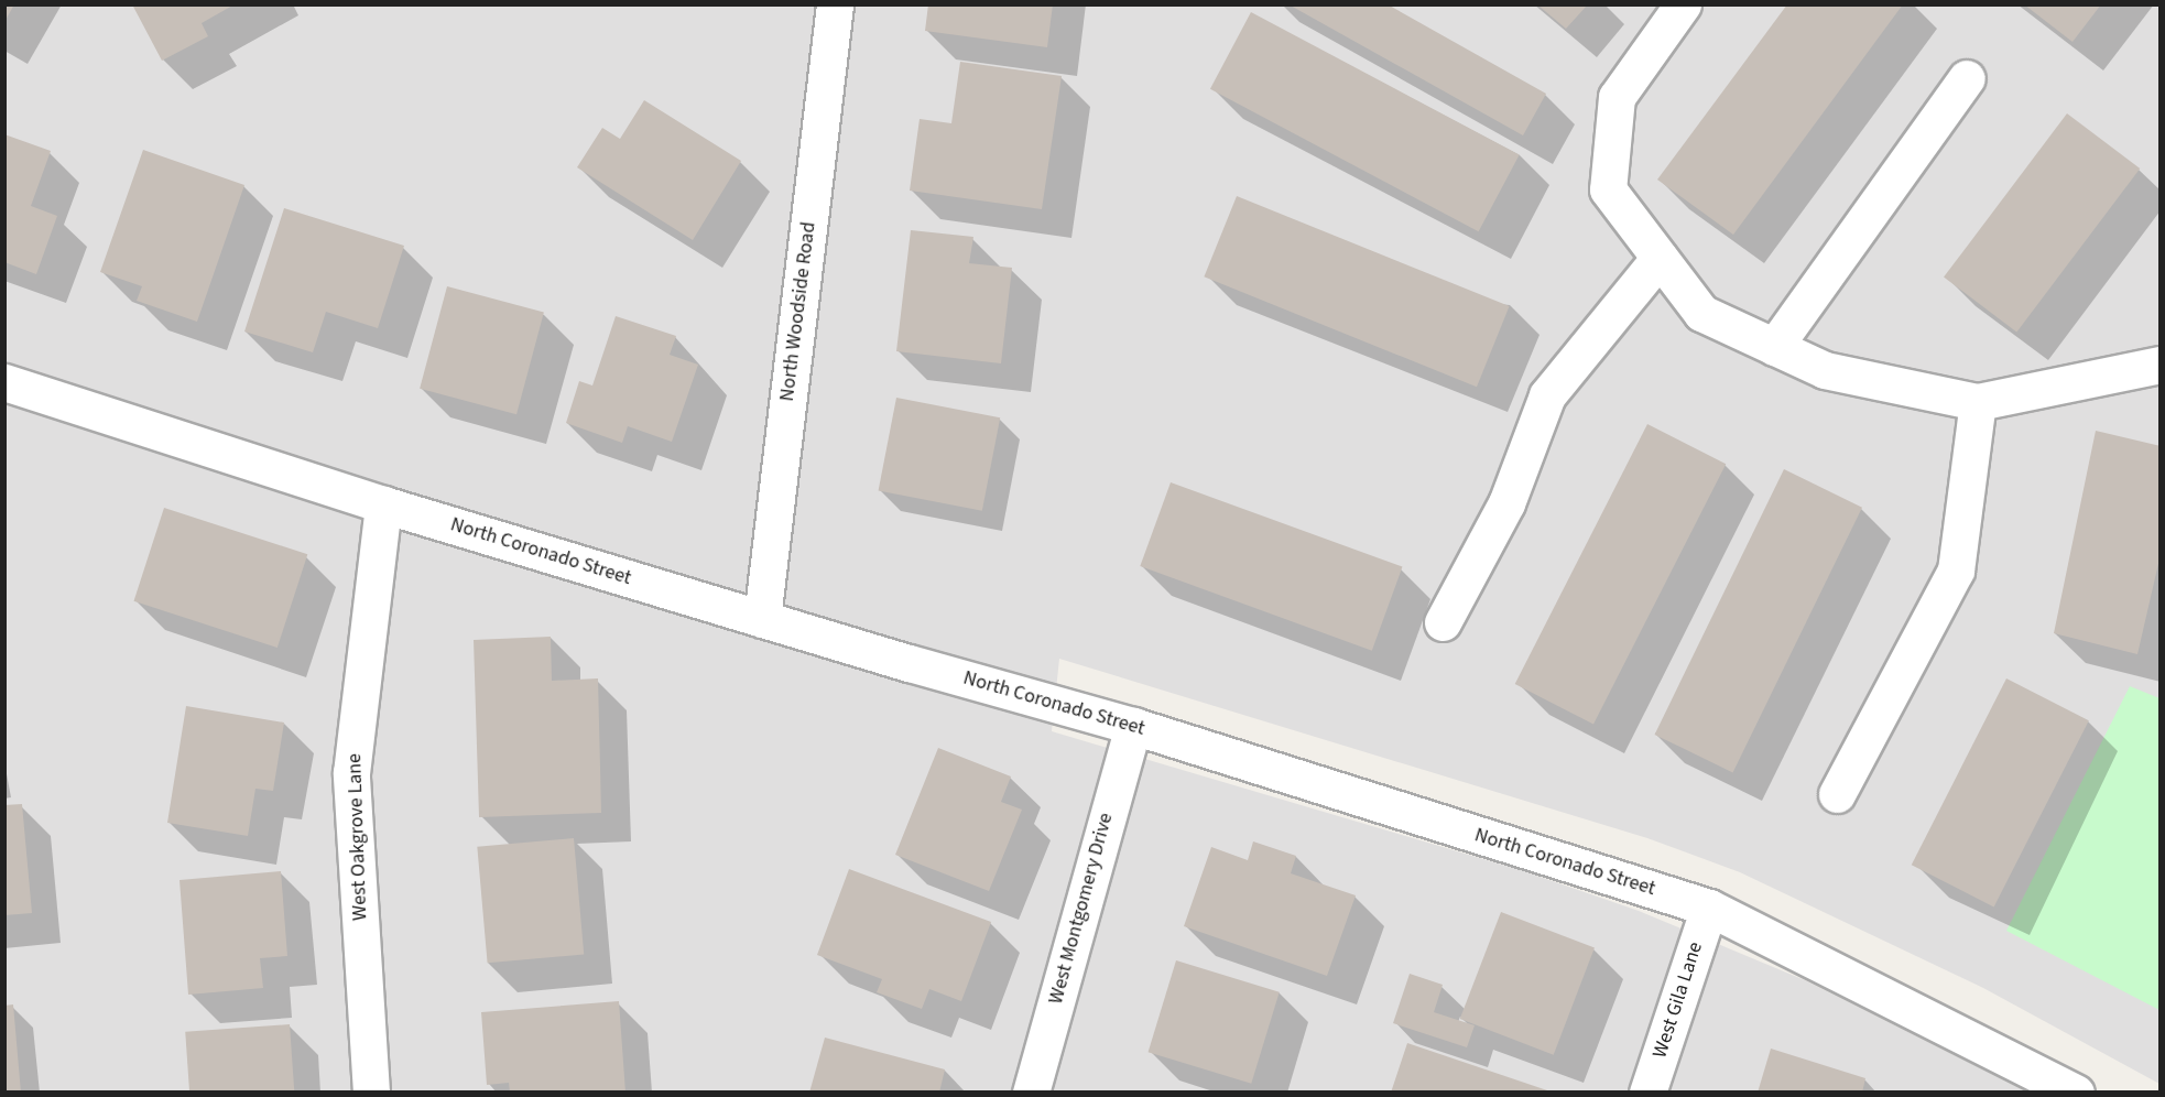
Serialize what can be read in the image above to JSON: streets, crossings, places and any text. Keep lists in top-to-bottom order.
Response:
{
  "streets": {
    "street": [
      "North Woodside Road",
      "North Coronado Street",
      "West Oakgrove Lane",
      "West Montgomery Drive",
      "West Gila Lane"
    ]
  },
  "crossings": [
    ["North Woodside Road", "North Coronado Street"],
    ["North Coronado Street", "West Oakgrove Lane"],
    ["North Coronado Street", "West Montgomery Drive"],
    ["North Coronado Street", "West Gila Lane"]
  ]
}
